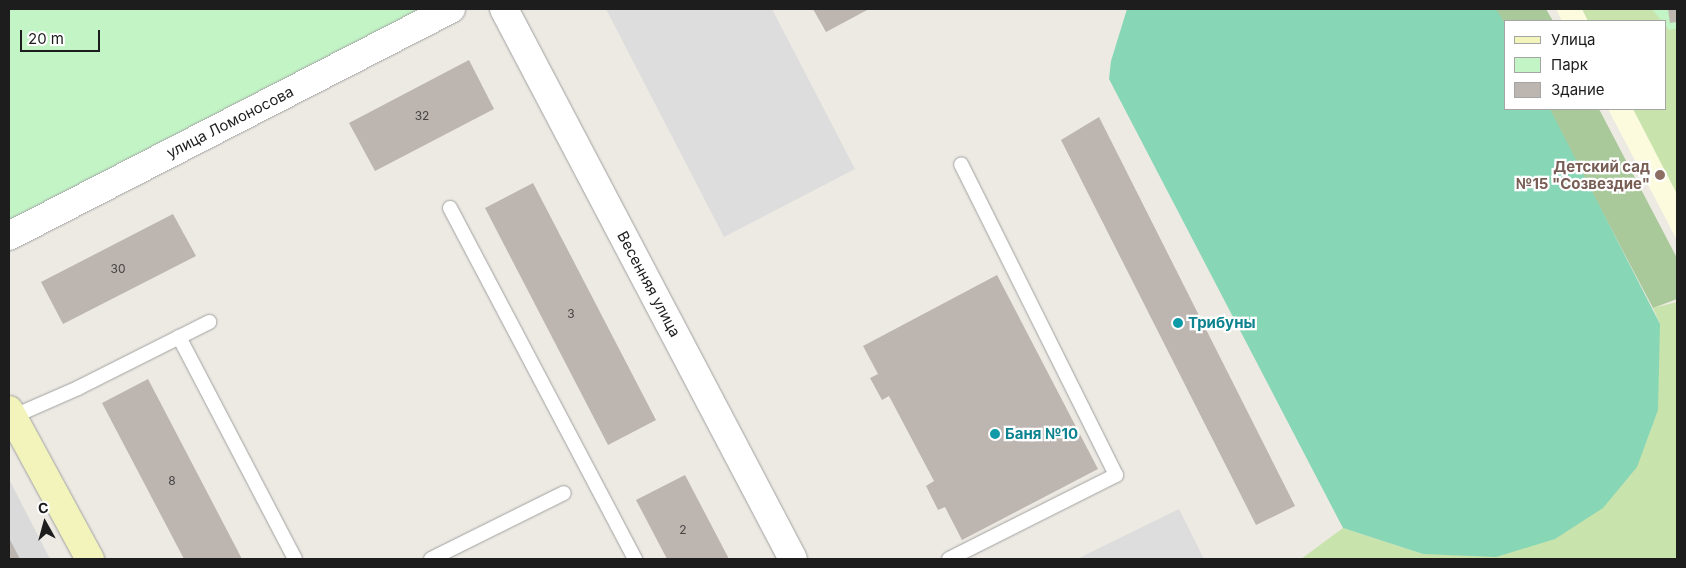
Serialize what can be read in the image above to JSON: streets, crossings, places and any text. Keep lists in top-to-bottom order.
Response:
{
  "streets": {
    "street": ["улица Ломоносова", "Весенняя улица"]
  },
  "places": ["Детский сад №15 \"Созвездие\"", "Трибуны", "Баня №10"],
  "house_numbers": [
    "32",
    "30",
    "3",
    "8",
    "2"
  ],
  "legend": ["Улица", "Парк", "Здание"],
  "scale_bar": "20 m",
  "north": "top"
}
